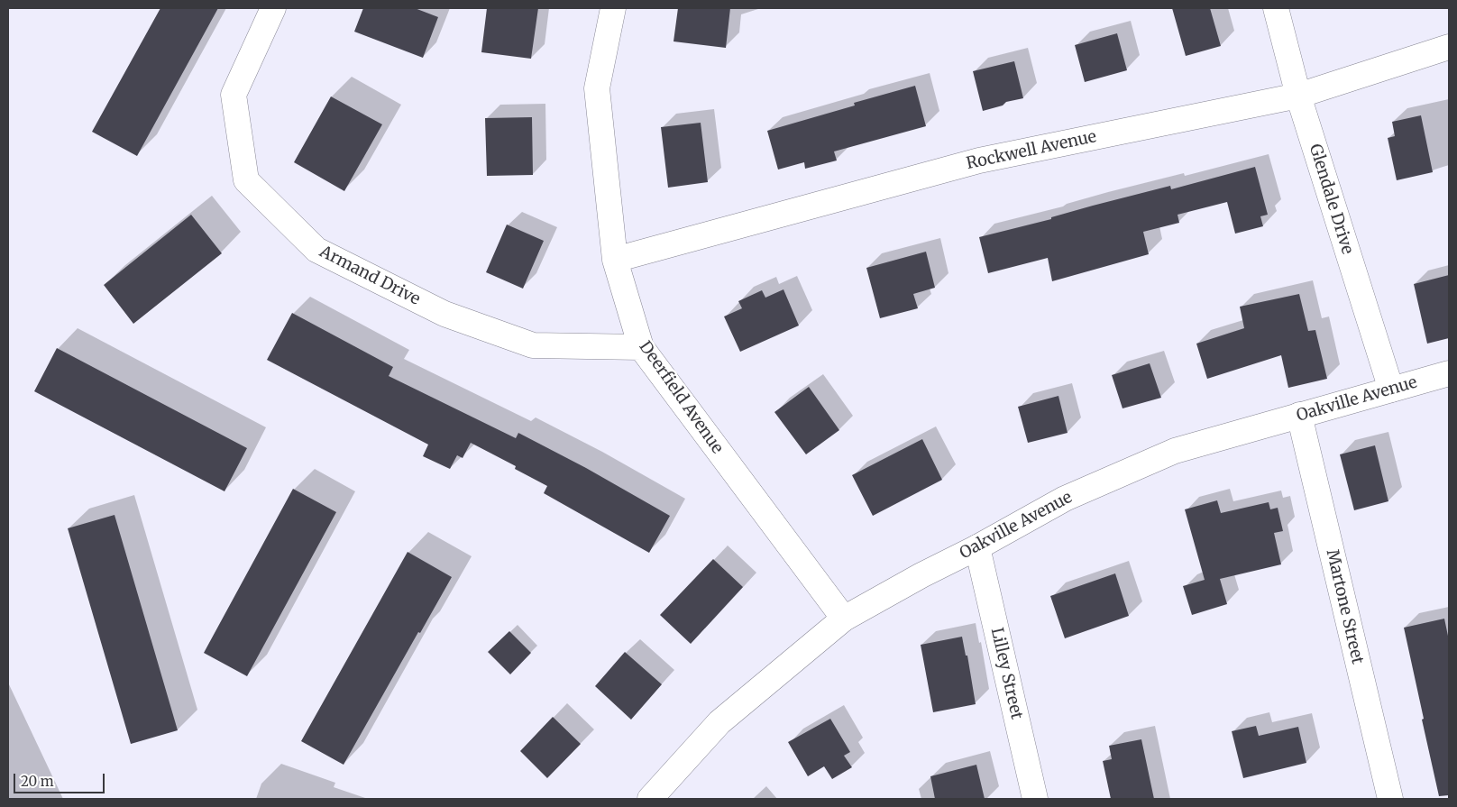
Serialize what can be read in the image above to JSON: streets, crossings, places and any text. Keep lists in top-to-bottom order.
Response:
{
  "streets": {
    "street": [
      "Rockwell Avenue",
      "Glendale Drive",
      "Armand Drive",
      "Deerfield Avenue",
      "Oakville Avenue",
      "Martone Street",
      "Lilley Street"
    ]
  },
  "crossings": [
    ["Rockwell Avenue", "Glendale Drive"],
    ["Rockwell Avenue", "Deerfield Avenue"],
    ["Glendale Drive", "Oakville Avenue"],
    ["Armand Drive", "Deerfield Avenue"],
    ["Deerfield Avenue", "Oakville Avenue"],
    ["Oakville Avenue", "Martone Street"],
    ["Oakville Avenue", "Lilley Street"]
  ],
  "scale_bar": "20 m"
}
